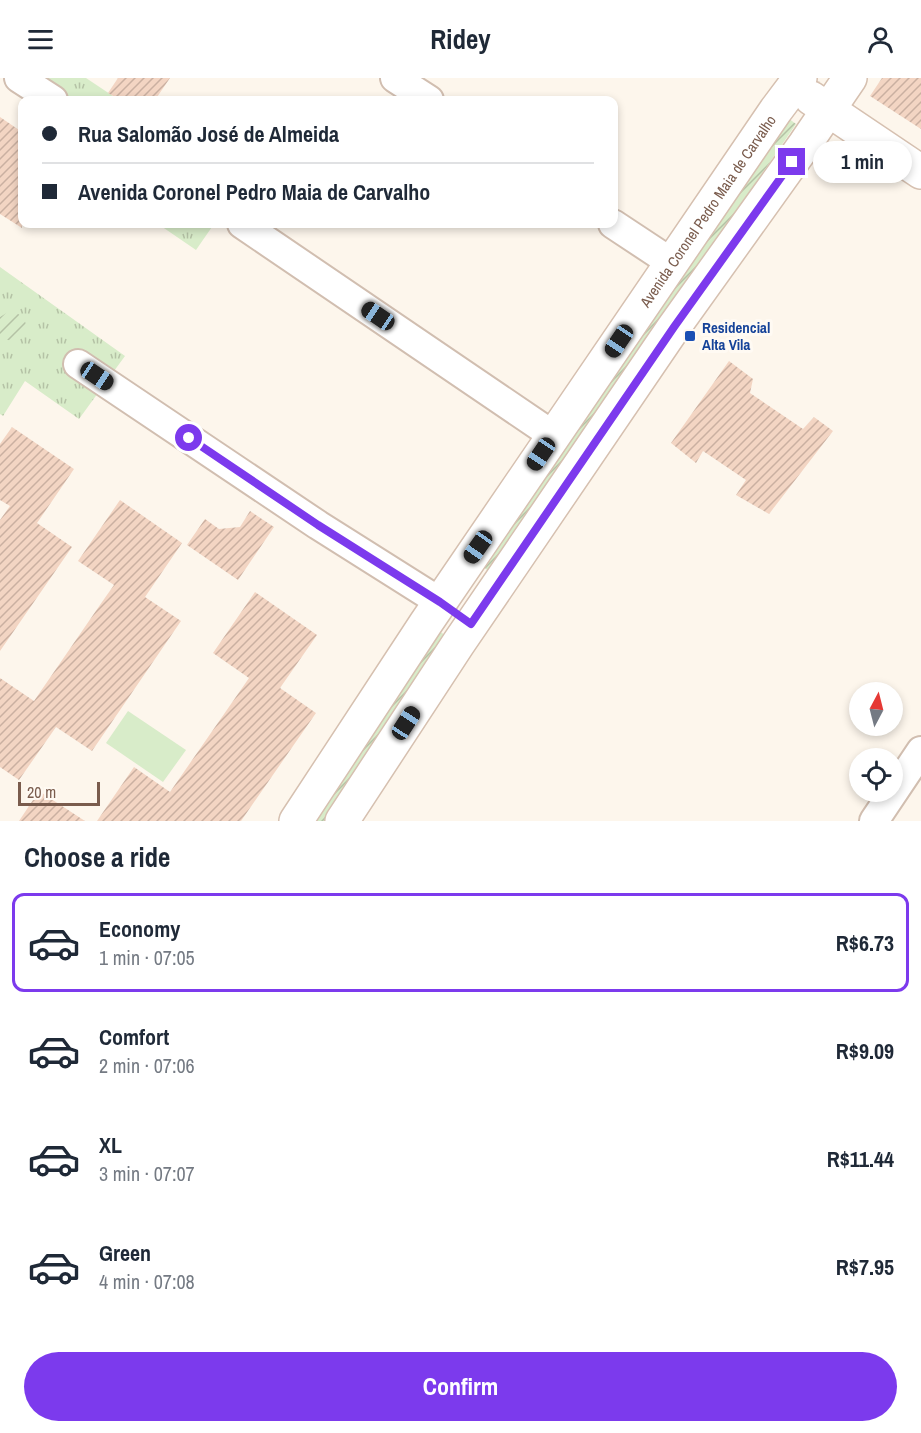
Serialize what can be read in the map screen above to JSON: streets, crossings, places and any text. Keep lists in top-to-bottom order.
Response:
{
  "streets": {
    "street": ["Avenida Coronel Pedro Maia de Carvalho"]
  },
  "places": {
    "transit": ["Residencial Alta Vila"]
  },
  "scale_bar": "20 m",
  "north": "top",
  "page": {
    "header": "Ridey",
    "banner": ["Rua Salomão José de Almeida", "Avenida Coronel Pedro Maia de Carvalho"],
    "bubble": "1 min",
    "scale": "20 m",
    "heading": "Choose a ride",
    "list": [
      {
        "name": "Economy",
        "note": "1 min · 07:05",
        "value": "R$6.73"
      },
      {
        "name": "Comfort",
        "note": "2 min · 07:06",
        "value": "R$9.09"
      },
      {
        "name": "XL",
        "note": "3 min · 07:07",
        "value": "R$11.44"
      },
      {
        "name": "Green",
        "note": "4 min · 07:08",
        "value": "R$7.95"
      }
    ],
    "buttons": "Confirm"
  }
}
